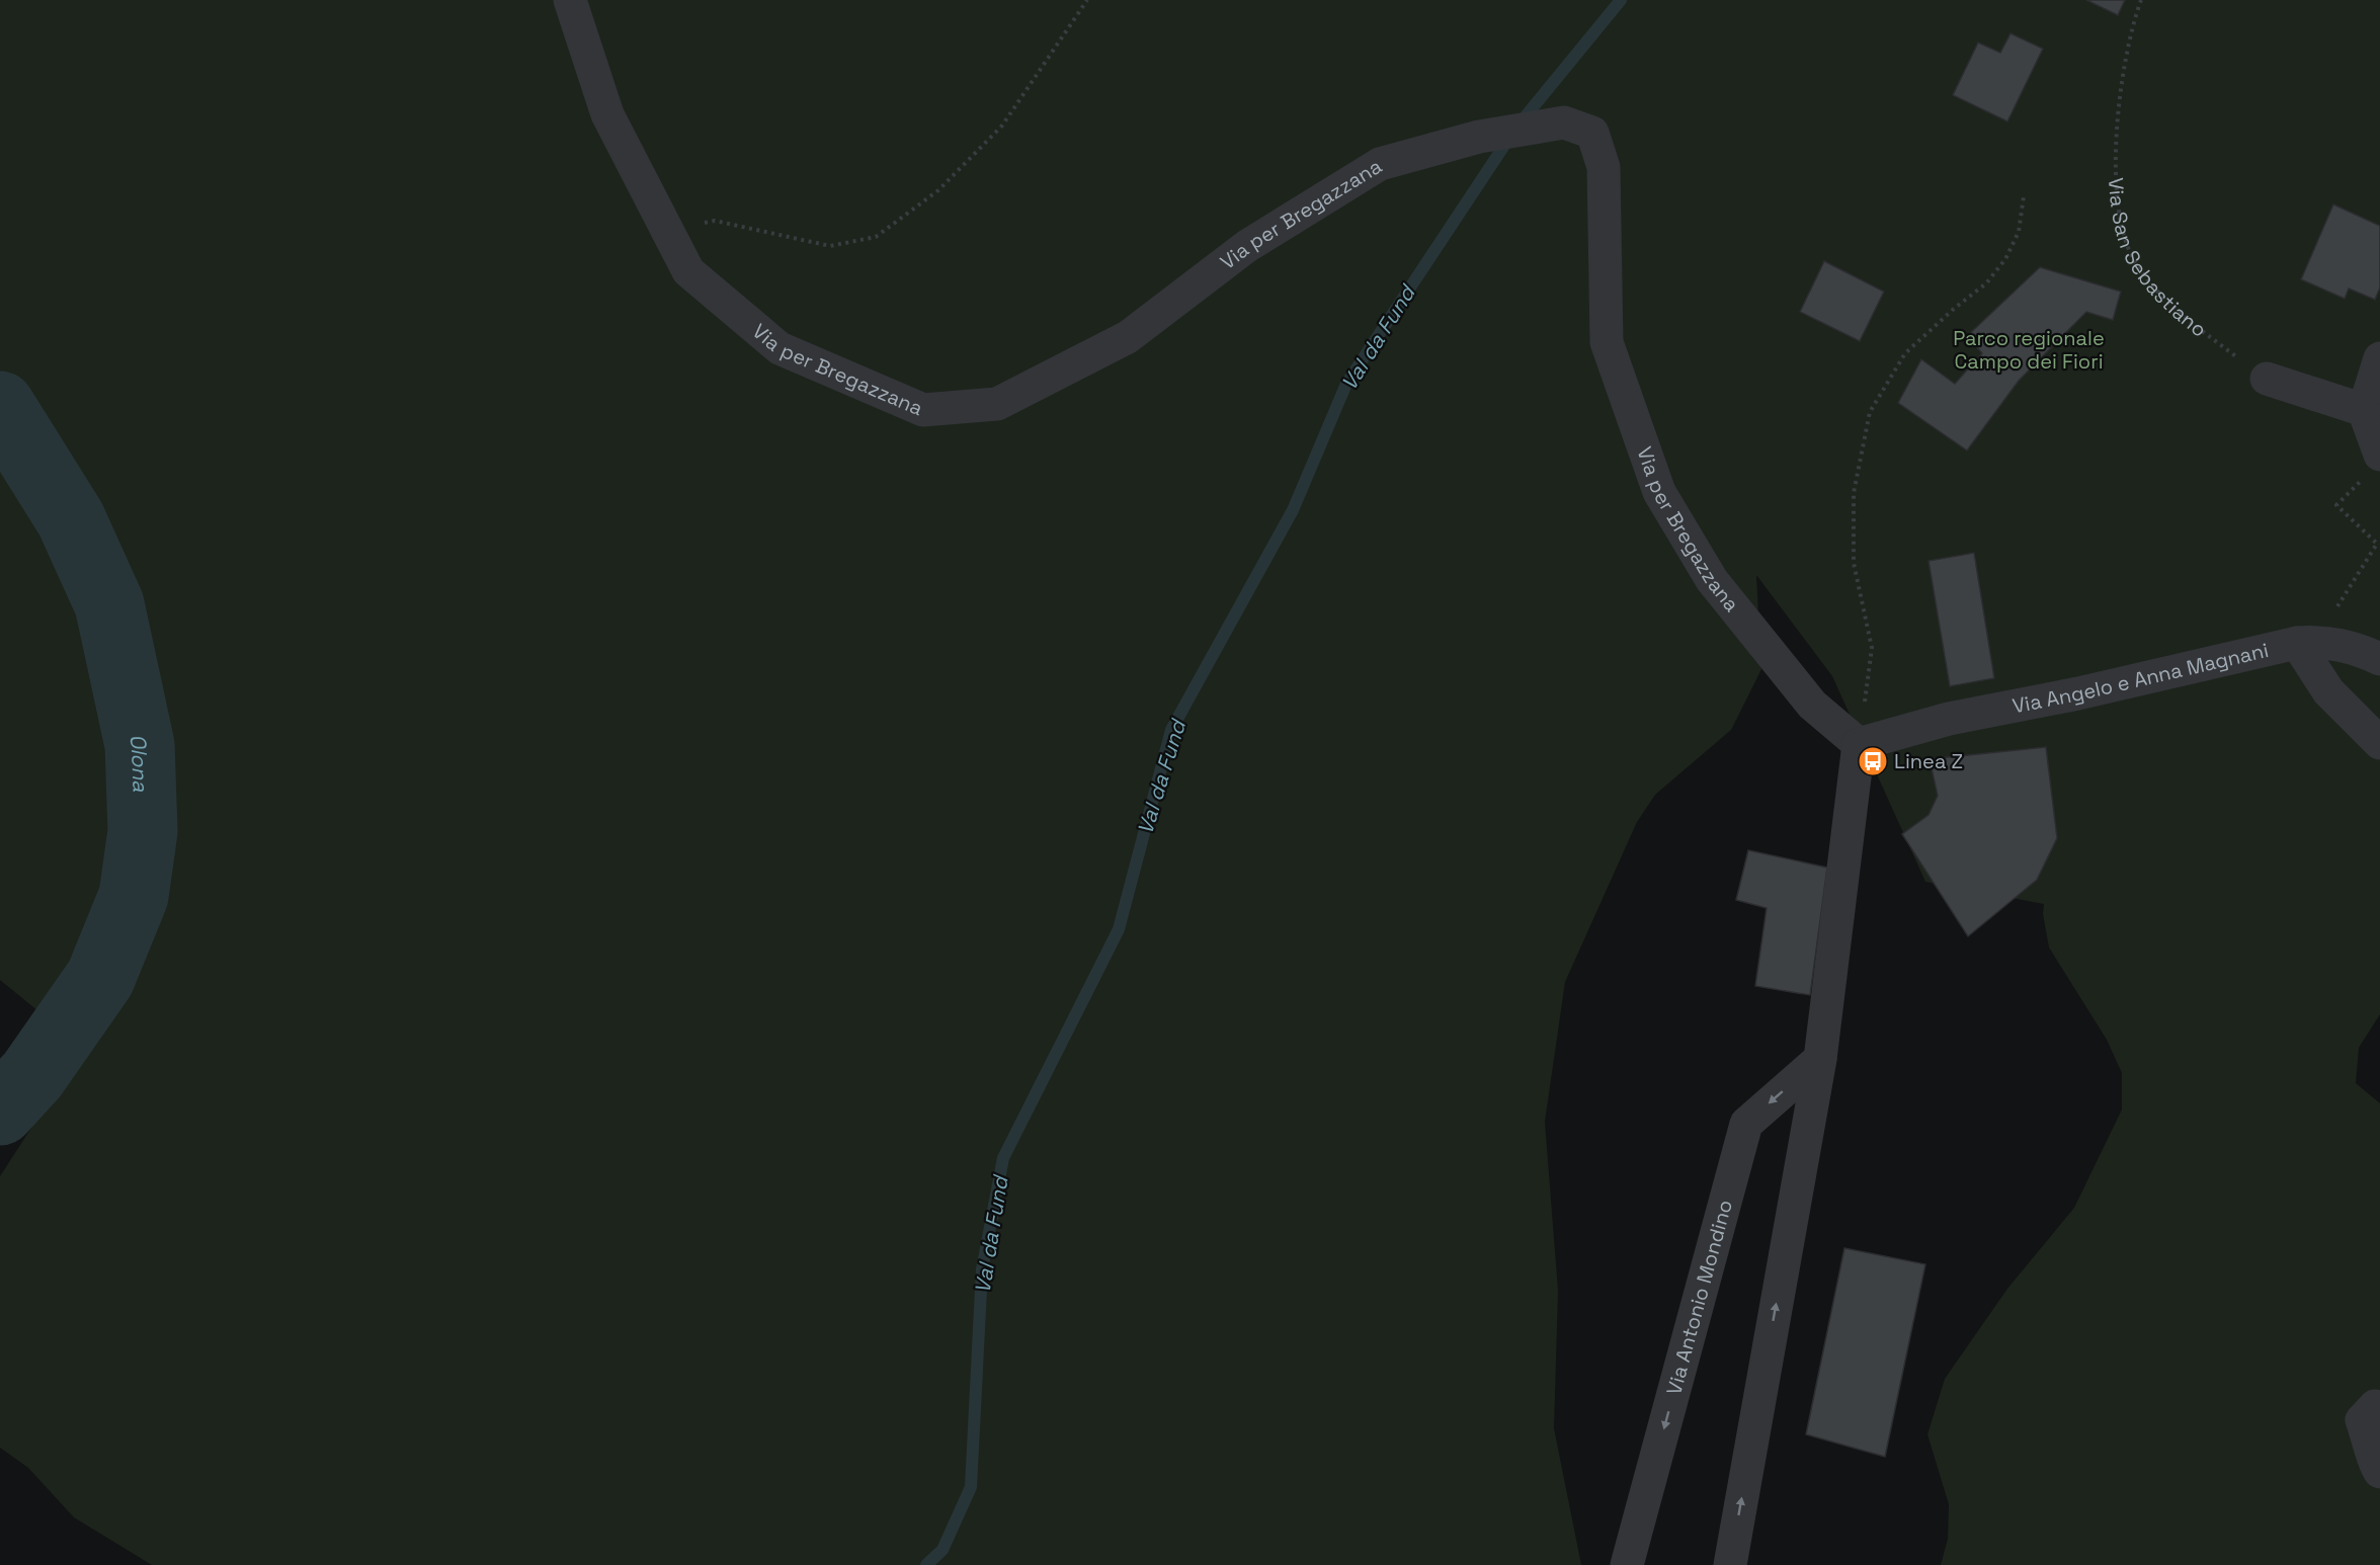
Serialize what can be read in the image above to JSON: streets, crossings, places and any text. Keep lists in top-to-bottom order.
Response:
{
  "streets": {
    "street": ["Via per Bregazzana", "Via Angelo e Anna Magnani", "Via Antonio Mondino"],
    "path": ["Via San Sebastiano"]
  },
  "crossings": [
    ["Via per Bregazzana", "Via Angelo e Anna Magnani"]
  ],
  "water": ["Val da Fund", "Olona"],
  "parks": ["Parco regionale Campo dei Fiori"],
  "places": {
    "bus stop": ["Linea Z"]
  }
}
